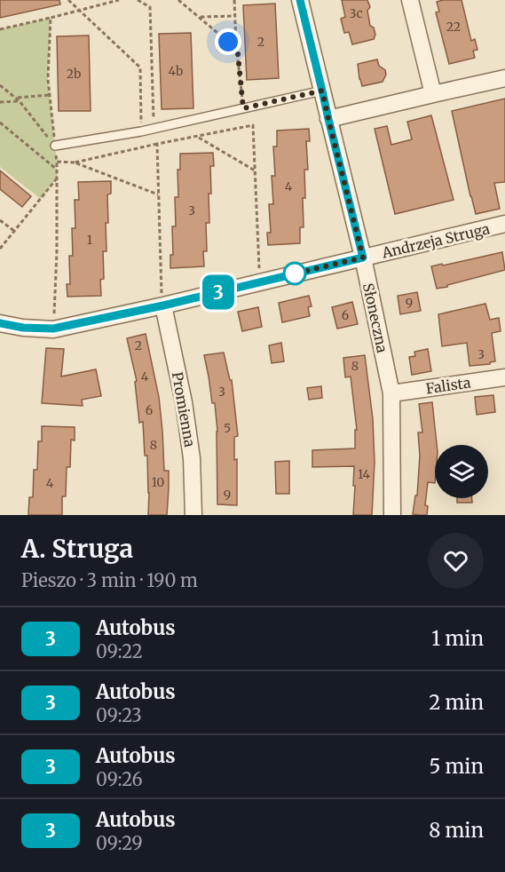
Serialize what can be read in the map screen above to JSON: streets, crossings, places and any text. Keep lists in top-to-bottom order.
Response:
{
  "streets": {
    "street": [
      "Andrzeja Struga",
      "Słoneczna",
      "Falista",
      "Promienna"
    ]
  },
  "crossings": [
    ["Andrzeja Struga", "Słoneczna"],
    ["Andrzeja Struga", "Promienna"],
    ["Słoneczna", "Falista"]
  ],
  "lines": ["bus line 3"],
  "house_numbers": [
    "3c",
    "22",
    "2",
    "4b",
    "2b",
    "4",
    "3",
    "1",
    "9",
    "6",
    "2",
    "3",
    "8",
    "4",
    "3",
    "6",
    "5",
    "8",
    "14",
    "10",
    "4",
    "9"
  ],
  "page": {
    "on_map": "3",
    "heading": ["A. Struga", "Pieszo · 3 min · 190 m"],
    "list": [
      {
        "mark": "3",
        "name": "Autobus",
        "note": "09:22",
        "value": "1 min"
      },
      {
        "mark": "3",
        "name": "Autobus",
        "note": "09:23",
        "value": "2 min"
      },
      {
        "mark": "3",
        "name": "Autobus",
        "note": "09:26",
        "value": "5 min"
      },
      {
        "mark": "3",
        "name": "Autobus",
        "note": "09:29",
        "value": "8 min"
      }
    ]
  }
}
